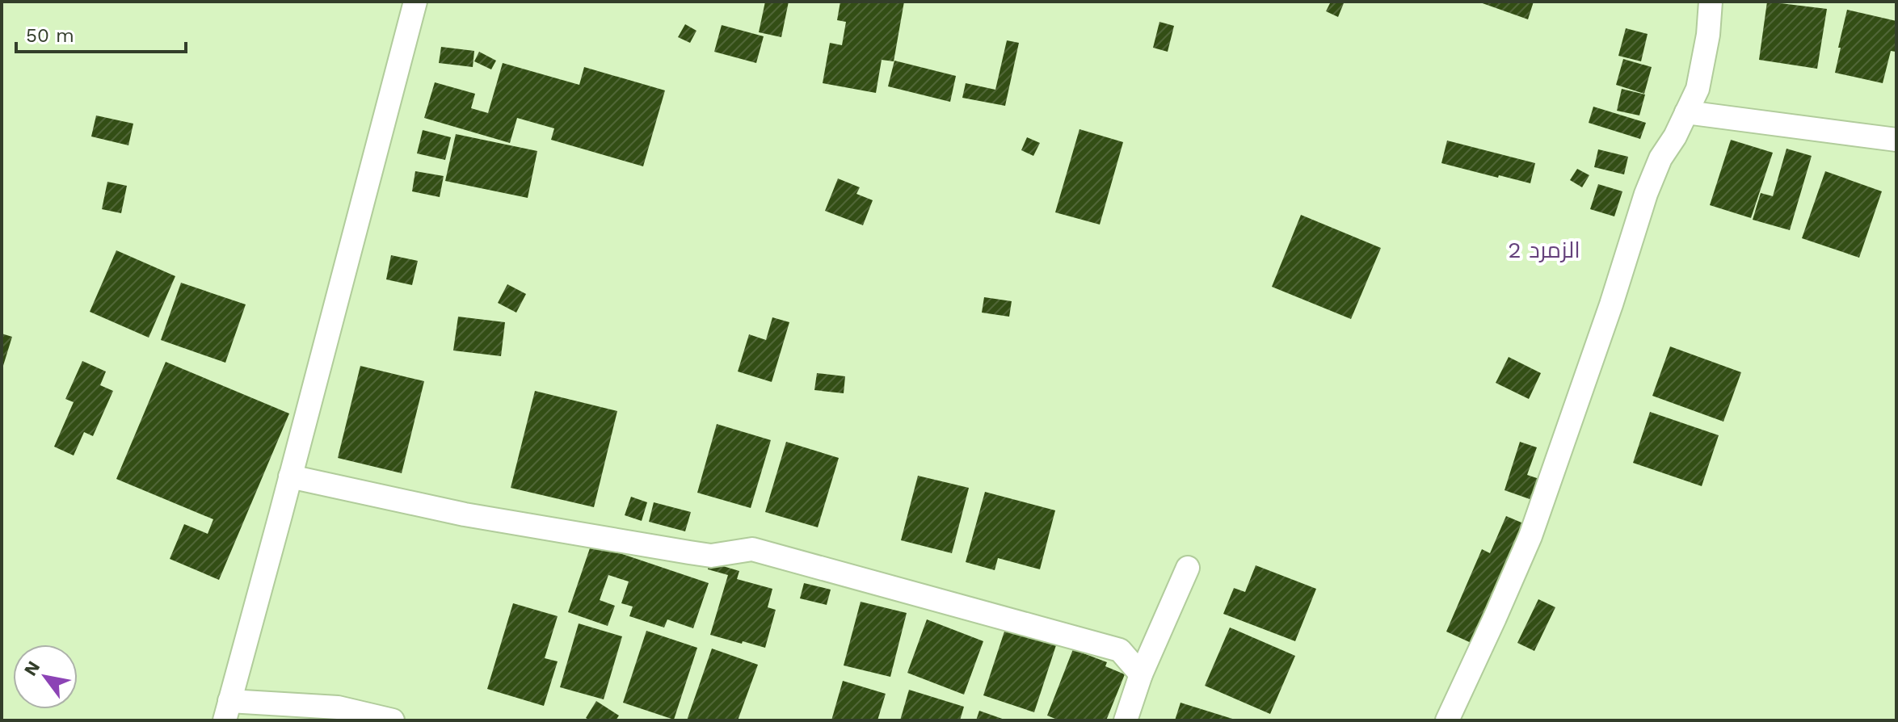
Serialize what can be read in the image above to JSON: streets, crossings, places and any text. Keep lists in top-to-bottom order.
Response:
{
  "districts": ["الزمرد 2"],
  "scale_bar": "50 m",
  "north": "top left"
}
